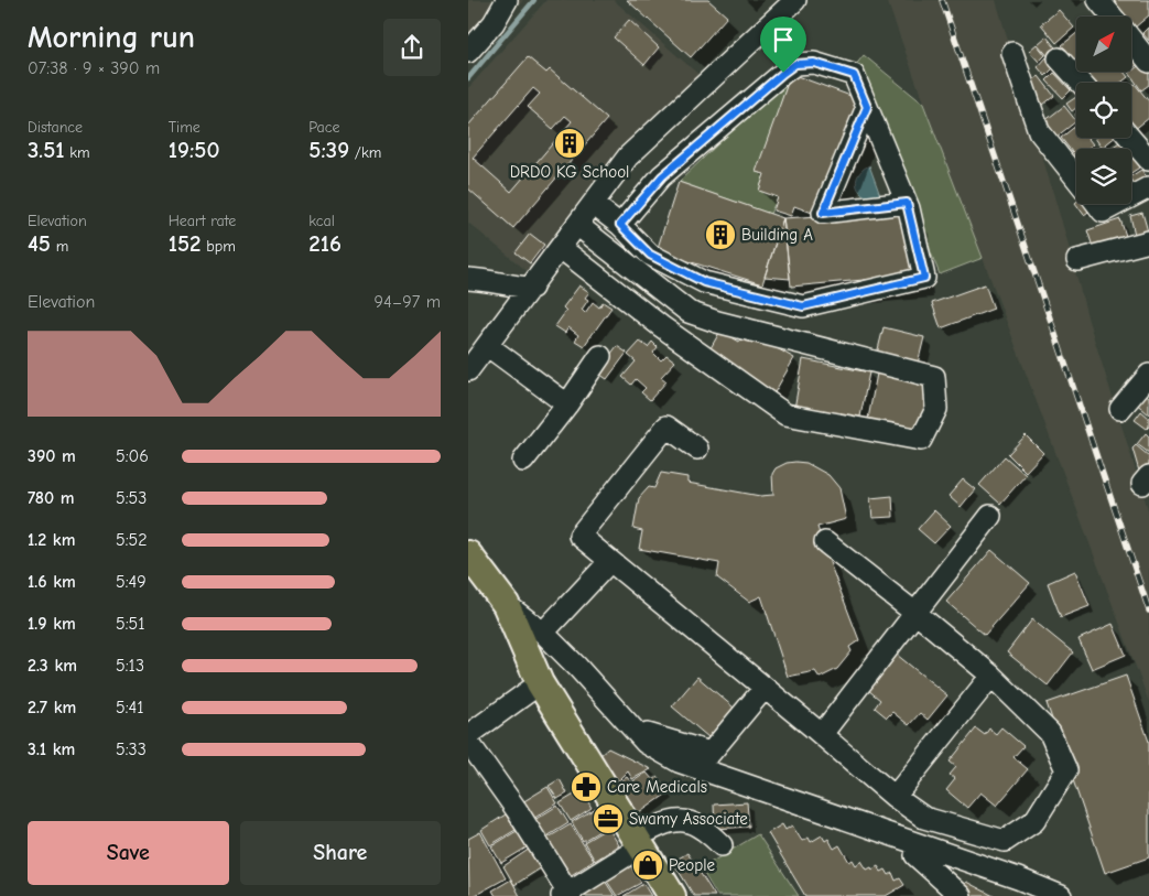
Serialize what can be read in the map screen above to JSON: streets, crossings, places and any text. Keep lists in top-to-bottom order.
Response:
{
  "places": {
    "building": ["DRDO KG School", "Building A"],
    "pharmacy": ["Care Medicals"],
    "office": ["Swamy Associate"],
    "shop": ["People"]
  },
  "north": "top right",
  "page": {
    "heading": ["Morning run", "07:38 · 9 × 390 m"],
    "stats": [
      ["Distance", "3.51 km"],
      ["Time", "19:50"],
      ["Pace", "5:39 /km"],
      ["Elevation", "45 m"],
      ["Heart rate", "152 bpm"],
      ["kcal", "216"]
    ],
    "chart": ["Elevation", "94–97 m"],
    "list": [
      {
        "name": "390 m",
        "note": "5:06"
      },
      {
        "name": "780 m",
        "note": "5:53"
      },
      {
        "name": "1.2 km",
        "note": "5:52"
      },
      {
        "name": "1.6 km",
        "note": "5:49"
      },
      {
        "name": "1.9 km",
        "note": "5:51"
      },
      {
        "name": "2.3 km",
        "note": "5:13"
      },
      {
        "name": "2.7 km",
        "note": "5:41"
      },
      {
        "name": "3.1 km",
        "note": "5:33"
      }
    ],
    "buttons": ["Save", "Share"]
  }
}
